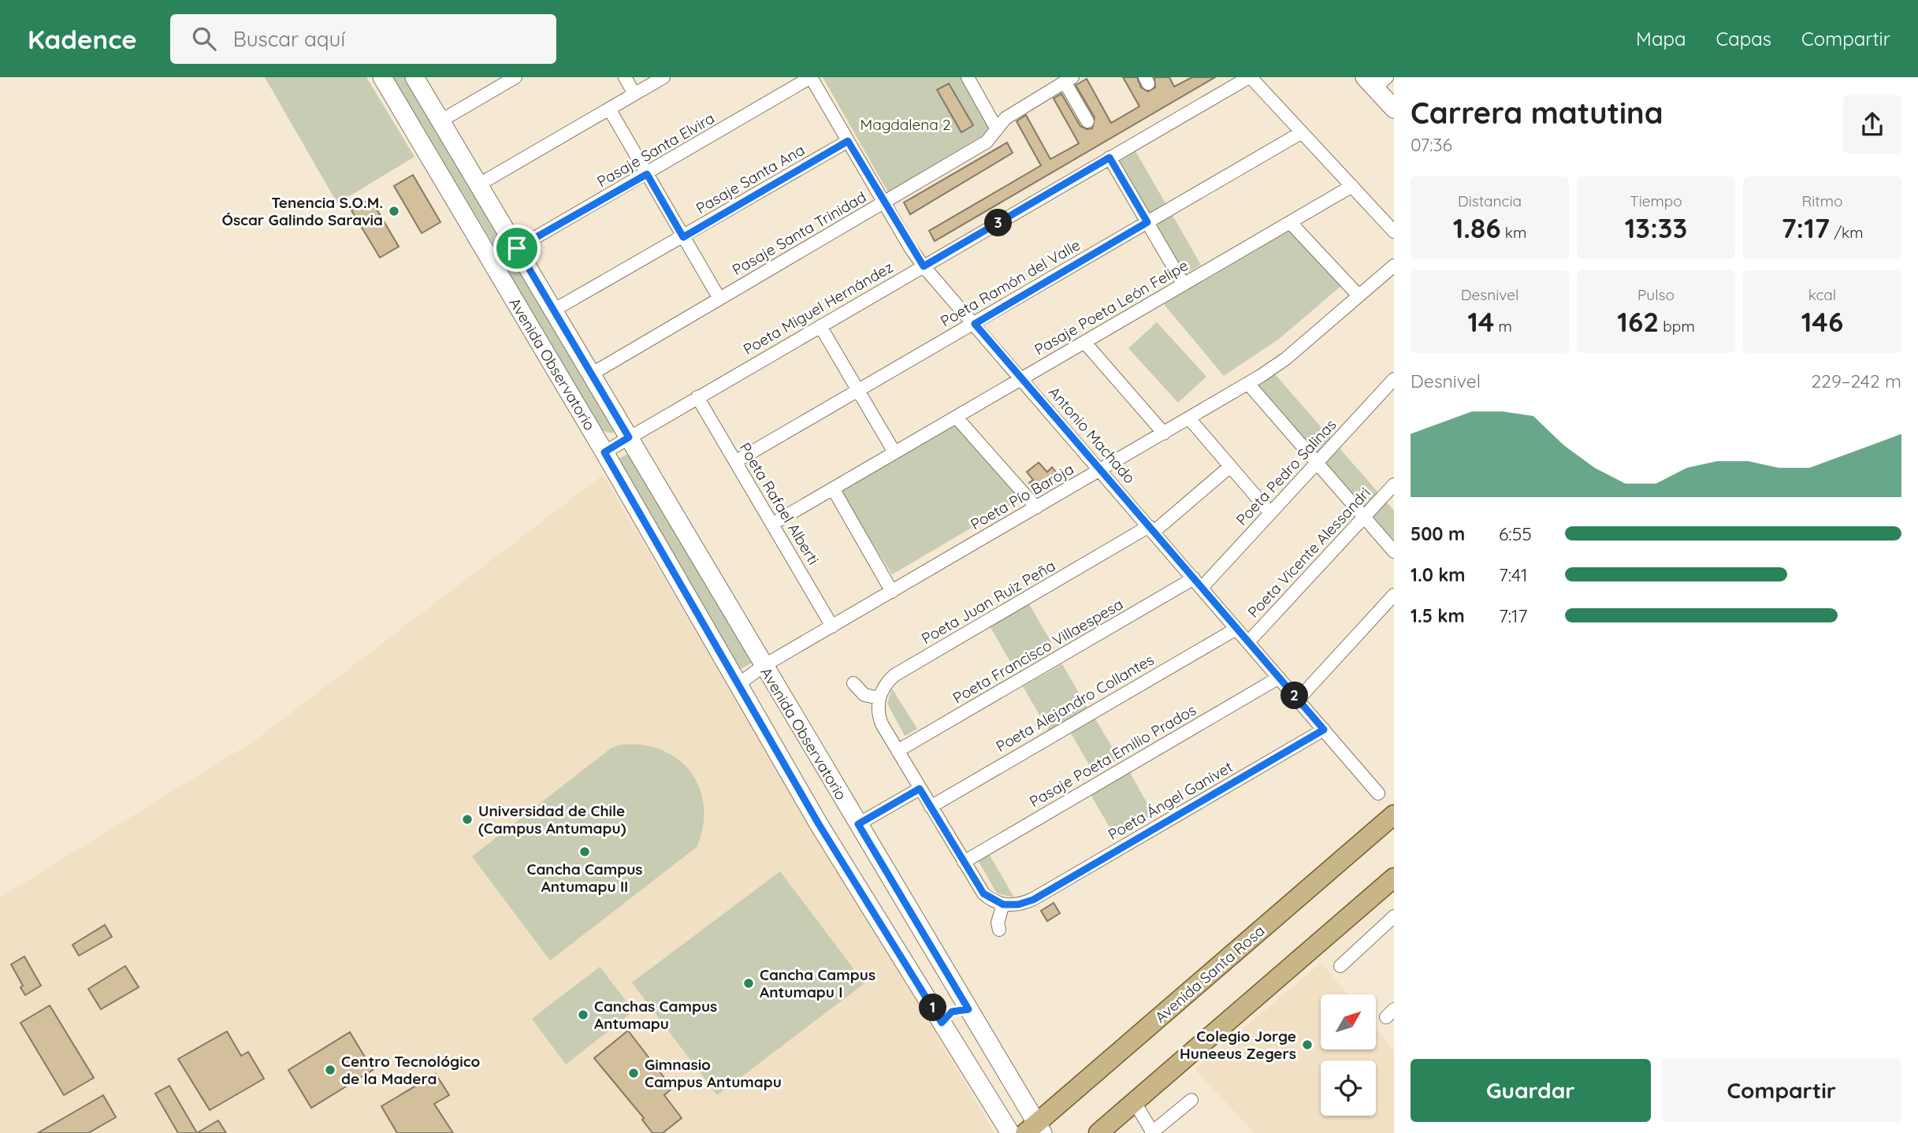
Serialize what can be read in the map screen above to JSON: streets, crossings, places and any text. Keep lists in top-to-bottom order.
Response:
{
  "streets": {
    "main road": ["Avenida Observatorio", "Avenida Santa Rosa"],
    "street": [
      "Pasaje Santa Elvira",
      "Pasaje Santa Ana",
      "Pasaje Santa Trinidad",
      "Poeta Ramón del Valle",
      "Pasaje Poeta León Felipe",
      "Poeta Miguel Hernández",
      "Antonio Machado",
      "Poeta Pedro Salinas",
      "Poeta Pío Baroja",
      "Poeta Rafael Alberti",
      "Poeta Vicente Alessandri",
      "Poeta Juan Ruiz Peña",
      "Poeta Francisco Villaespesa",
      "Poeta Alejandro Collantes",
      "Pasaje Poeta Emilio Prados",
      "Poeta Ángel Ganivet"
    ]
  },
  "crossings": [
    ["Pasaje Santa Elvira", "Avenida Observatorio"],
    ["Pasaje Santa Elvira", "Antonio Machado"],
    ["Pasaje Santa Ana", "Avenida Observatorio"],
    ["Pasaje Santa Ana", "Antonio Machado"],
    ["Pasaje Santa Trinidad", "Avenida Observatorio"],
    ["Pasaje Santa Trinidad", "Antonio Machado"],
    ["Poeta Ramón del Valle", "Antonio Machado"],
    ["Poeta Ramón del Valle", "Poeta Rafael Alberti"],
    ["Pasaje Poeta León Felipe", "Antonio Machado"],
    ["Pasaje Poeta León Felipe", "Poeta Rafael Alberti"],
    ["Poeta Miguel Hernández", "Avenida Observatorio"],
    ["Poeta Miguel Hernández", "Antonio Machado"],
    ["Poeta Miguel Hernández", "Poeta Rafael Alberti"],
    ["Avenida Observatorio", "Poeta Pío Baroja"],
    ["Avenida Observatorio", "Avenida Santa Rosa"],
    ["Antonio Machado", "Poeta Pedro Salinas"],
    ["Antonio Machado", "Poeta Pío Baroja"],
    ["Antonio Machado", "Poeta Vicente Alessandri"],
    ["Antonio Machado", "Poeta Juan Ruiz Peña"],
    ["Antonio Machado", "Poeta Francisco Villaespesa"],
    ["Antonio Machado", "Poeta Alejandro Collantes"],
    ["Antonio Machado", "Pasaje Poeta Emilio Prados"],
    ["Antonio Machado", "Poeta Ángel Ganivet"],
    ["Poeta Pedro Salinas", "Poeta Francisco Villaespesa"],
    ["Poeta Pío Baroja", "Poeta Rafael Alberti"]
  ],
  "parks": ["Magdalena 2"],
  "places": [
    "Tenencia S.O.M. Óscar Galindo Saravia",
    "Universidad de Chile (Campus Antumapu)",
    "Cancha Campus Antumapu II",
    "Cancha Campus Antumapu I",
    "Canchas Campus Antumapu",
    "Colegio Jorge Huneeus Zegers",
    "Centro Tecnológico de la Madera",
    "Gimnasio Campus Antumapu"
  ],
  "north": "top right",
  "page": {
    "header": "Kadence",
    "search": "Buscar aquí",
    "nav": ["Mapa", "Capas", "Compartir"],
    "heading": ["Carrera matutina", "07:36"],
    "stats": [
      ["Distancia", "1.86 km"],
      ["Tiempo", "13:33"],
      ["Ritmo", "7:17 /km"],
      ["Desnivel", "14 m"],
      ["Pulso", "162 bpm"],
      ["kcal", "146"]
    ],
    "pins": ["3", "2", "1"],
    "chart": ["Desnivel", "229–242 m"],
    "list": [
      {
        "name": "500 m",
        "note": "6:55"
      },
      {
        "name": "1.0 km",
        "note": "7:41"
      },
      {
        "name": "1.5 km",
        "note": "7:17"
      }
    ],
    "buttons": ["Guardar", "Compartir"]
  }
}
